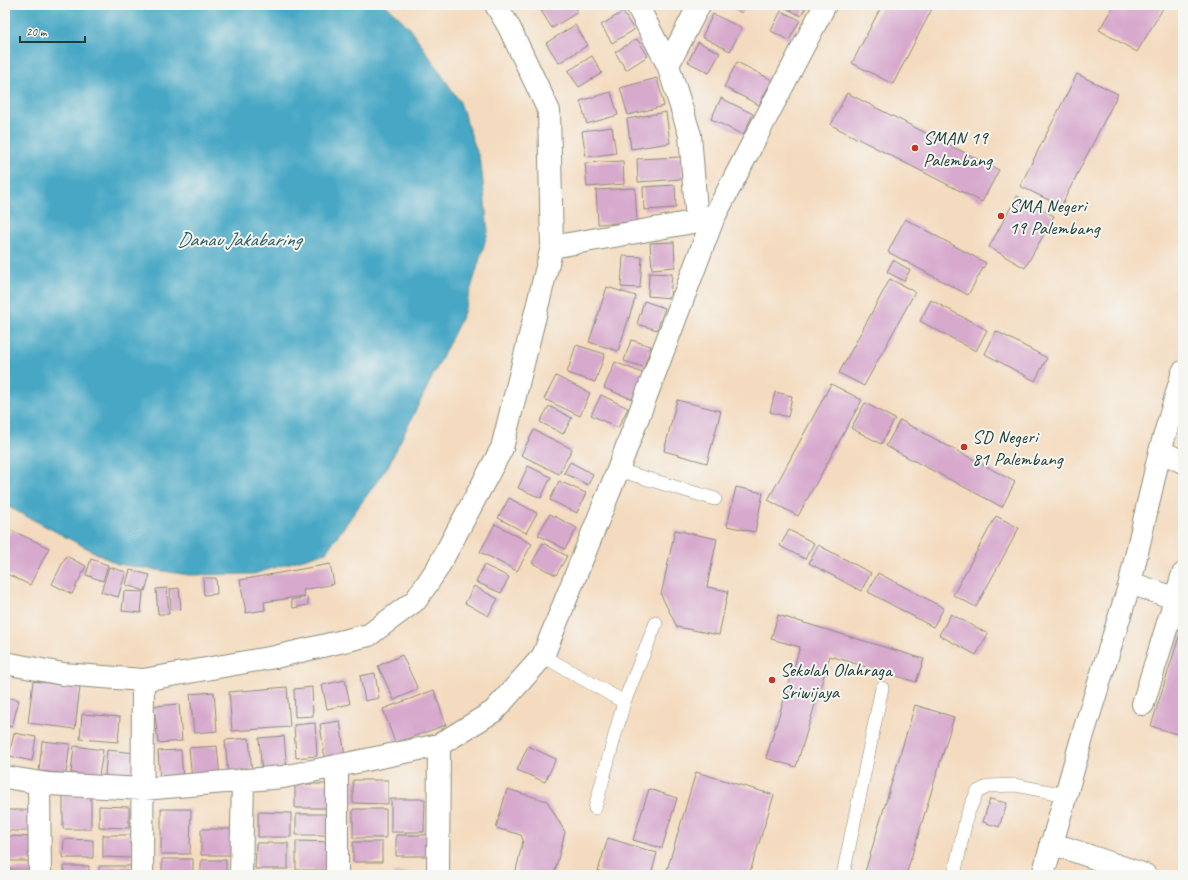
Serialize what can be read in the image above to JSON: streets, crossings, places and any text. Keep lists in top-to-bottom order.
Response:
{
  "water": ["Danau Jakabaring"],
  "places": [
    "SMAN 19 Palembang",
    "SMA Negeri 19 Palembang",
    "SD Negeri 81 Palembang",
    "Sekolah Olahraga Sriwijaya"
  ],
  "scale_bar": "20 m"
}
